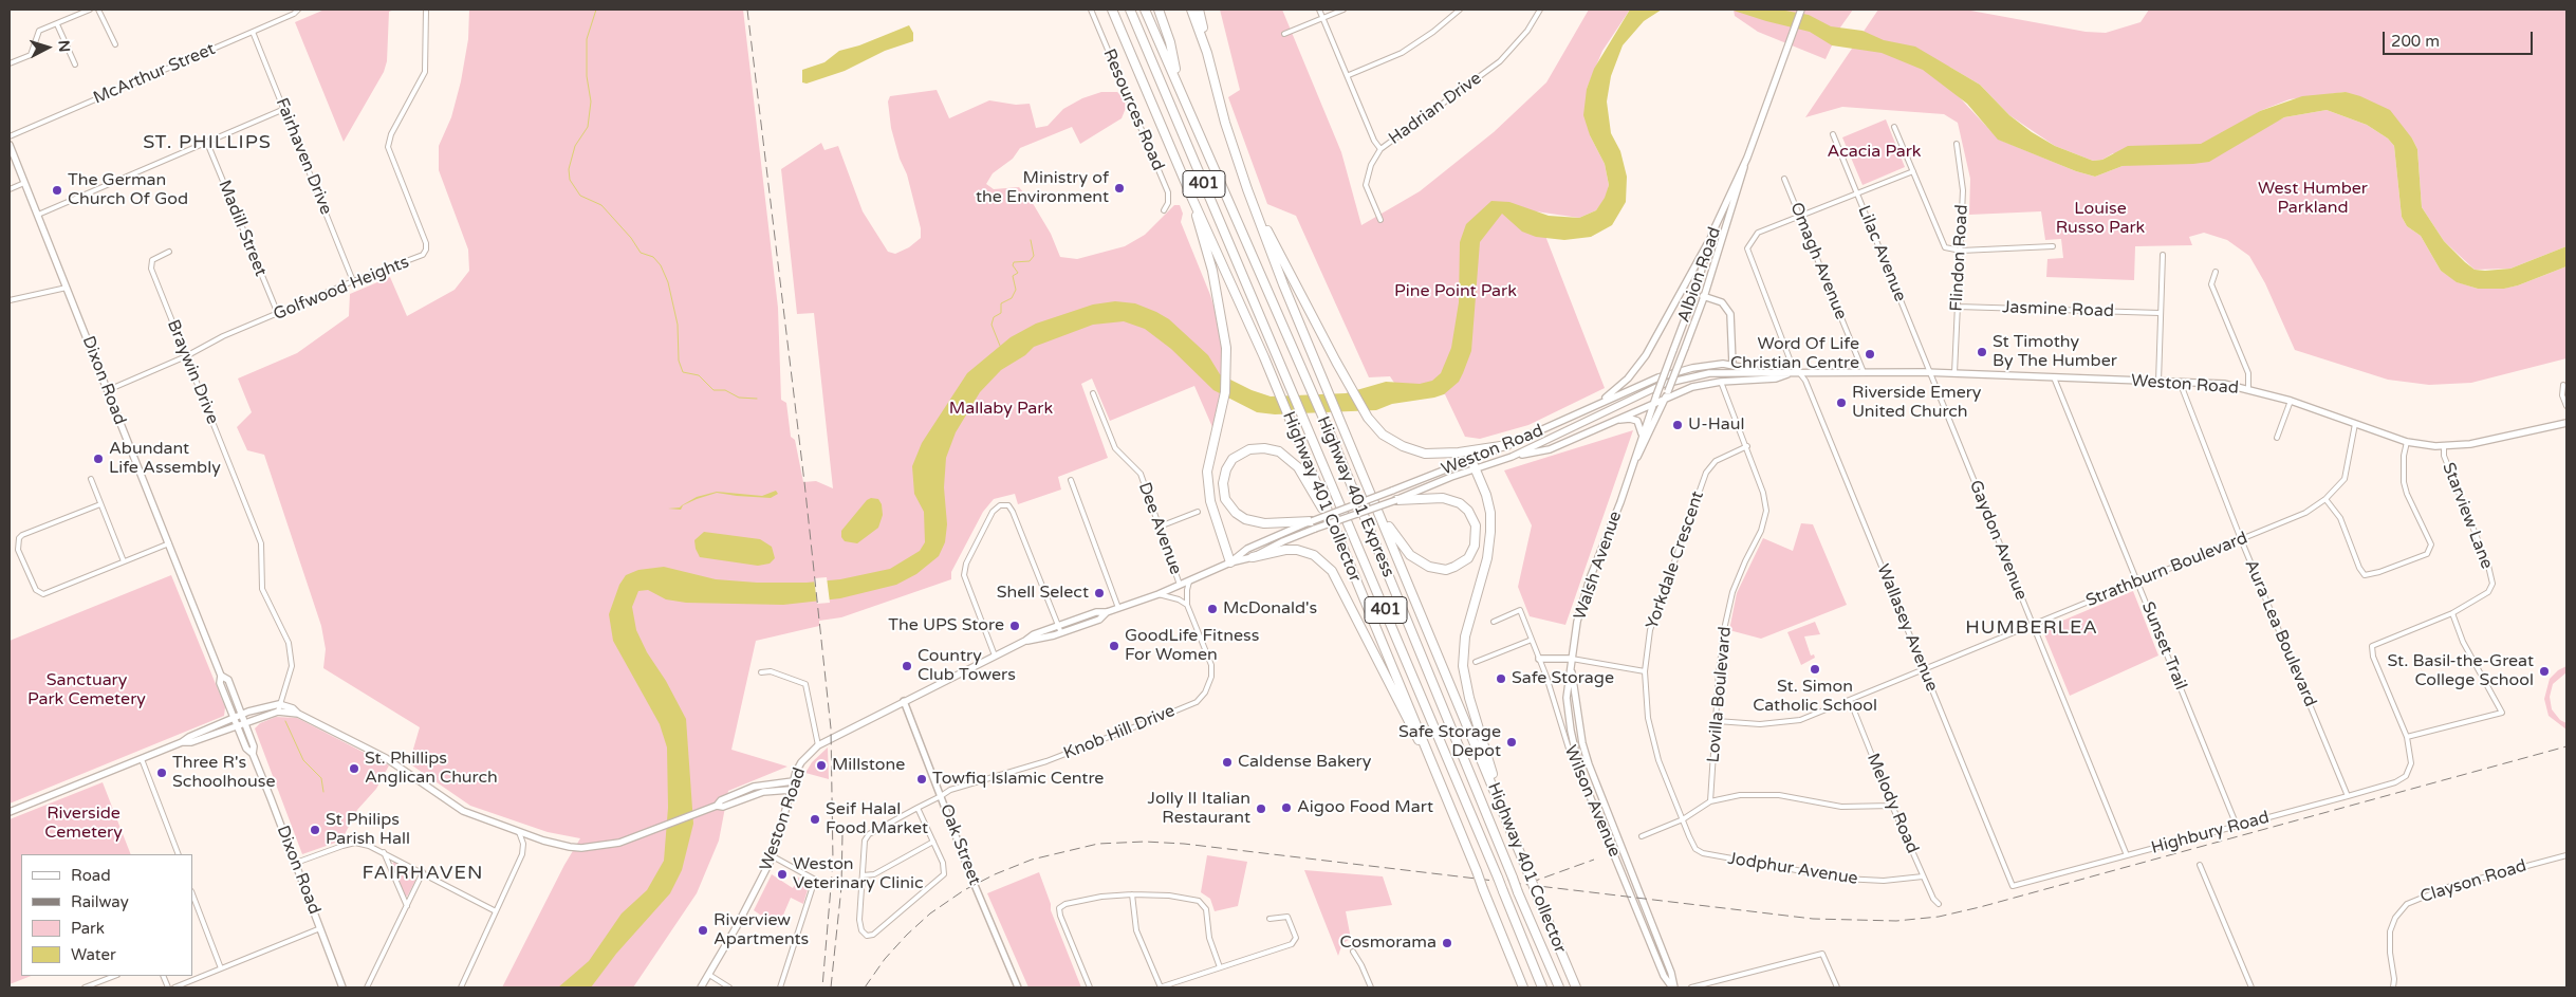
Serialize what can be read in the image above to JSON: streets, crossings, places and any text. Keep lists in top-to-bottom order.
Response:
{
  "streets": {
    "highway": ["401", "Highway 401 Collector", "Highway 401 Express"],
    "main road": [
      "Albion Road",
      "Dixon Road",
      "Weston Road",
      "Walsh Avenue",
      "Wilson Avenue"
    ],
    "street": [
      "McArthur Street",
      "Hadrian Drive",
      "Resources Road",
      "Fairhaven Drive",
      "Madill Street",
      "Lilac Avenue",
      "Flindon Road",
      "Omagh Avenue",
      "Golfwood Heights",
      "Jasmine Road",
      "Braywin Drive",
      "Starview Lane",
      "Dee Avenue",
      "Gaydon Avenue",
      "Yorkdale Crescent",
      "Strathburn Boulevard",
      "Wallasey Avenue",
      "Aura Lea Boulevard",
      "Sunset Trail",
      "Lovilla Boulevard",
      "Knob Hill Drive",
      "Melody Road",
      "Highbury Road",
      "Oak Street",
      "Jodphur Avenue",
      "Clayson Road"
    ]
  },
  "crossings": [
    ["McArthur Street", "Fairhaven Drive"],
    ["Fairhaven Drive", "Golfwood Heights"],
    ["Madill Street", "Golfwood Heights"],
    ["Lilac Avenue", "Weston Road"],
    ["Lilac Avenue", "Gaydon Avenue"],
    ["Flindon Road", "Jasmine Road"],
    ["Flindon Road", "Weston Road"],
    ["Omagh Avenue", "Weston Road"],
    ["Omagh Avenue", "Wallasey Avenue"],
    ["Albion Road", "Walsh Avenue"],
    ["Golfwood Heights", "Braywin Drive"],
    ["Golfwood Heights", "Dixon Road"],
    ["Weston Road", "Starview Lane"],
    ["Weston Road", "Dee Avenue"],
    ["Weston Road", "Gaydon Avenue"],
    ["Weston Road", "Strathburn Boulevard"],
    ["Weston Road", "Wallasey Avenue"],
    ["Weston Road", "Aura Lea Boulevard"],
    ["Weston Road", "Sunset Trail"],
    ["Weston Road", "Knob Hill Drive"],
    ["Weston Road", "Oak Street"],
    ["Gaydon Avenue", "Strathburn Boulevard"],
    ["Gaydon Avenue", "Highbury Road"],
    ["Yorkdale Crescent", "Lovilla Boulevard"],
    ["Yorkdale Crescent", "Jodphur Avenue"],
    ["Walsh Avenue", "Wilson Avenue"],
    ["Strathburn Boulevard", "Wallasey Avenue"],
    ["Strathburn Boulevard", "Aura Lea Boulevard"],
    ["Strathburn Boulevard", "Sunset Trail"],
    ["Strathburn Boulevard", "Lovilla Boulevard"],
    ["Strathburn Boulevard", "Melody Road"],
    ["Wallasey Avenue", "Highbury Road"],
    ["Aura Lea Boulevard", "Highbury Road"],
    ["Sunset Trail", "Highbury Road"],
    ["Knob Hill Drive", "Oak Street"],
    ["Melody Road", "Jodphur Avenue"]
  ],
  "districts": ["ST. PHILLIPS", "HUMBERLEA", "FAIRHAVEN"],
  "parks": [
    "Acacia Park",
    "West Humber Parkland",
    "Louise Russo Park",
    "Pine Point Park",
    "Mallaby Park",
    "Sanctuary Park Cemetery",
    "Riverside Cemetery"
  ],
  "places": [
    "Ministry of the Environment",
    "The German Church Of God",
    "St Timothy By The Humber",
    "Word Of Life Christian Centre",
    "Riverside Emery United Church",
    "U-Haul",
    "Abundant Life Assembly",
    "Shell Select",
    "McDonald's",
    "The UPS Store",
    "GoodLife Fitness For Women",
    "Country Club Towers",
    "St. Simon Catholic School",
    "St. Basil-the-Great College School",
    "Safe Storage",
    "Safe Storage Depot",
    "Caldense Bakery",
    "Millstone",
    "St. Phillips Anglican Church",
    "Three R's Schoolhouse",
    "Towfiq Islamic Centre",
    "Aigoo Food Mart",
    "Jolly II Italian Restaurant",
    "Seif Halal Food Market",
    "St Philips Parish Hall",
    "Weston Veterinary Clinic",
    "Riverview Apartments",
    "Cosmorama"
  ],
  "legend": [
    "Road",
    "Railway",
    "Park",
    "Water"
  ],
  "scale_bar": "200 m",
  "north": "right"
}
